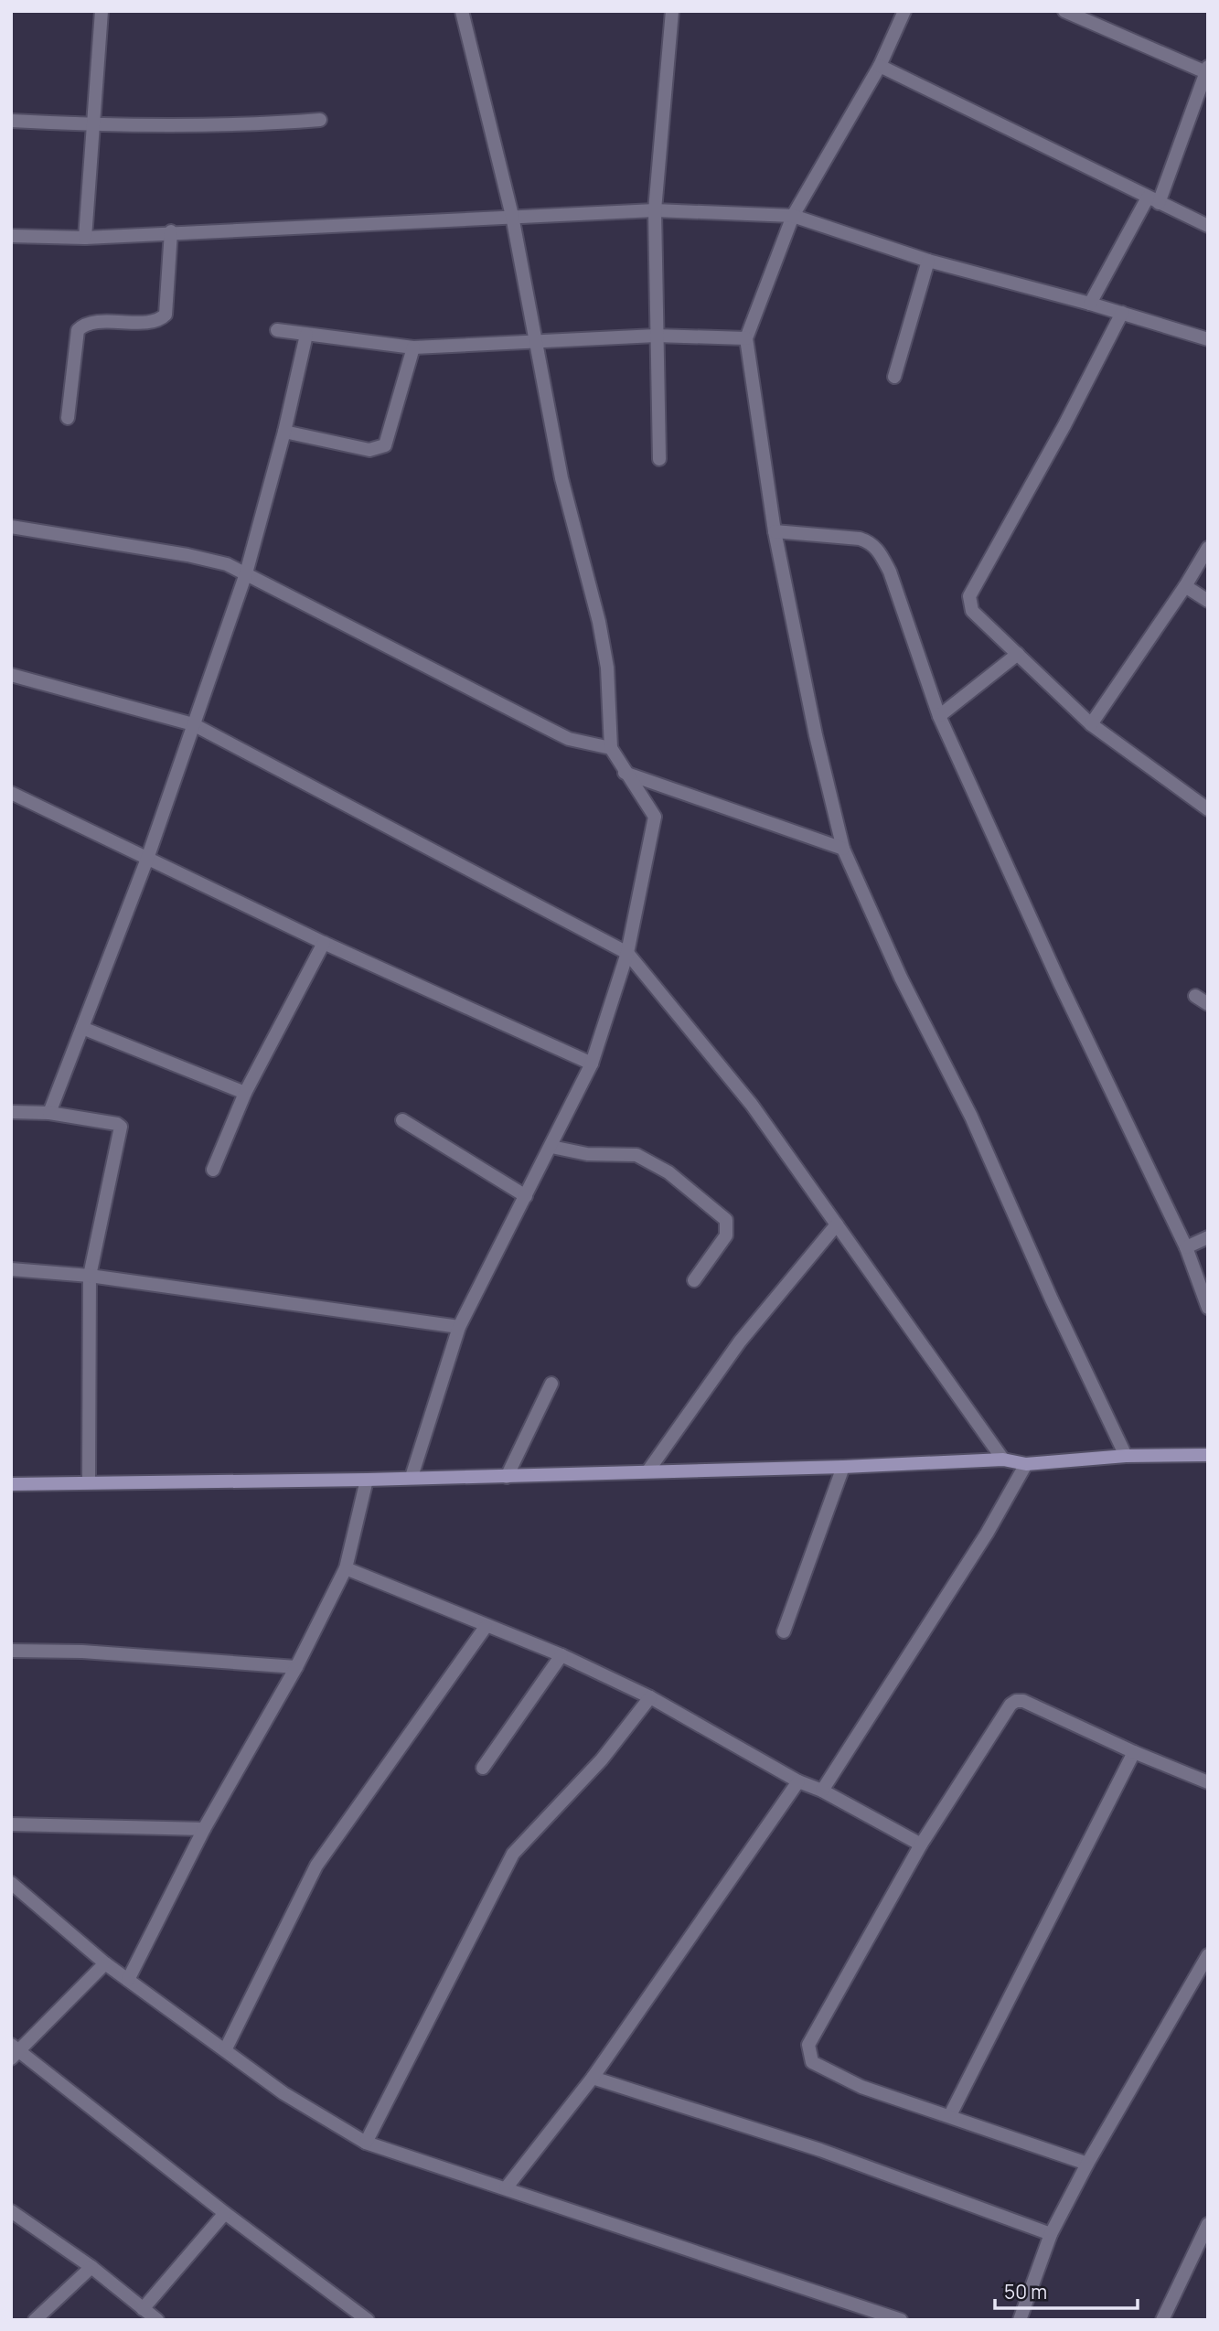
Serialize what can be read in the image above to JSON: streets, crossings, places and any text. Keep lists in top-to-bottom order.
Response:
{
  "scale_bar": "50 m"
}
